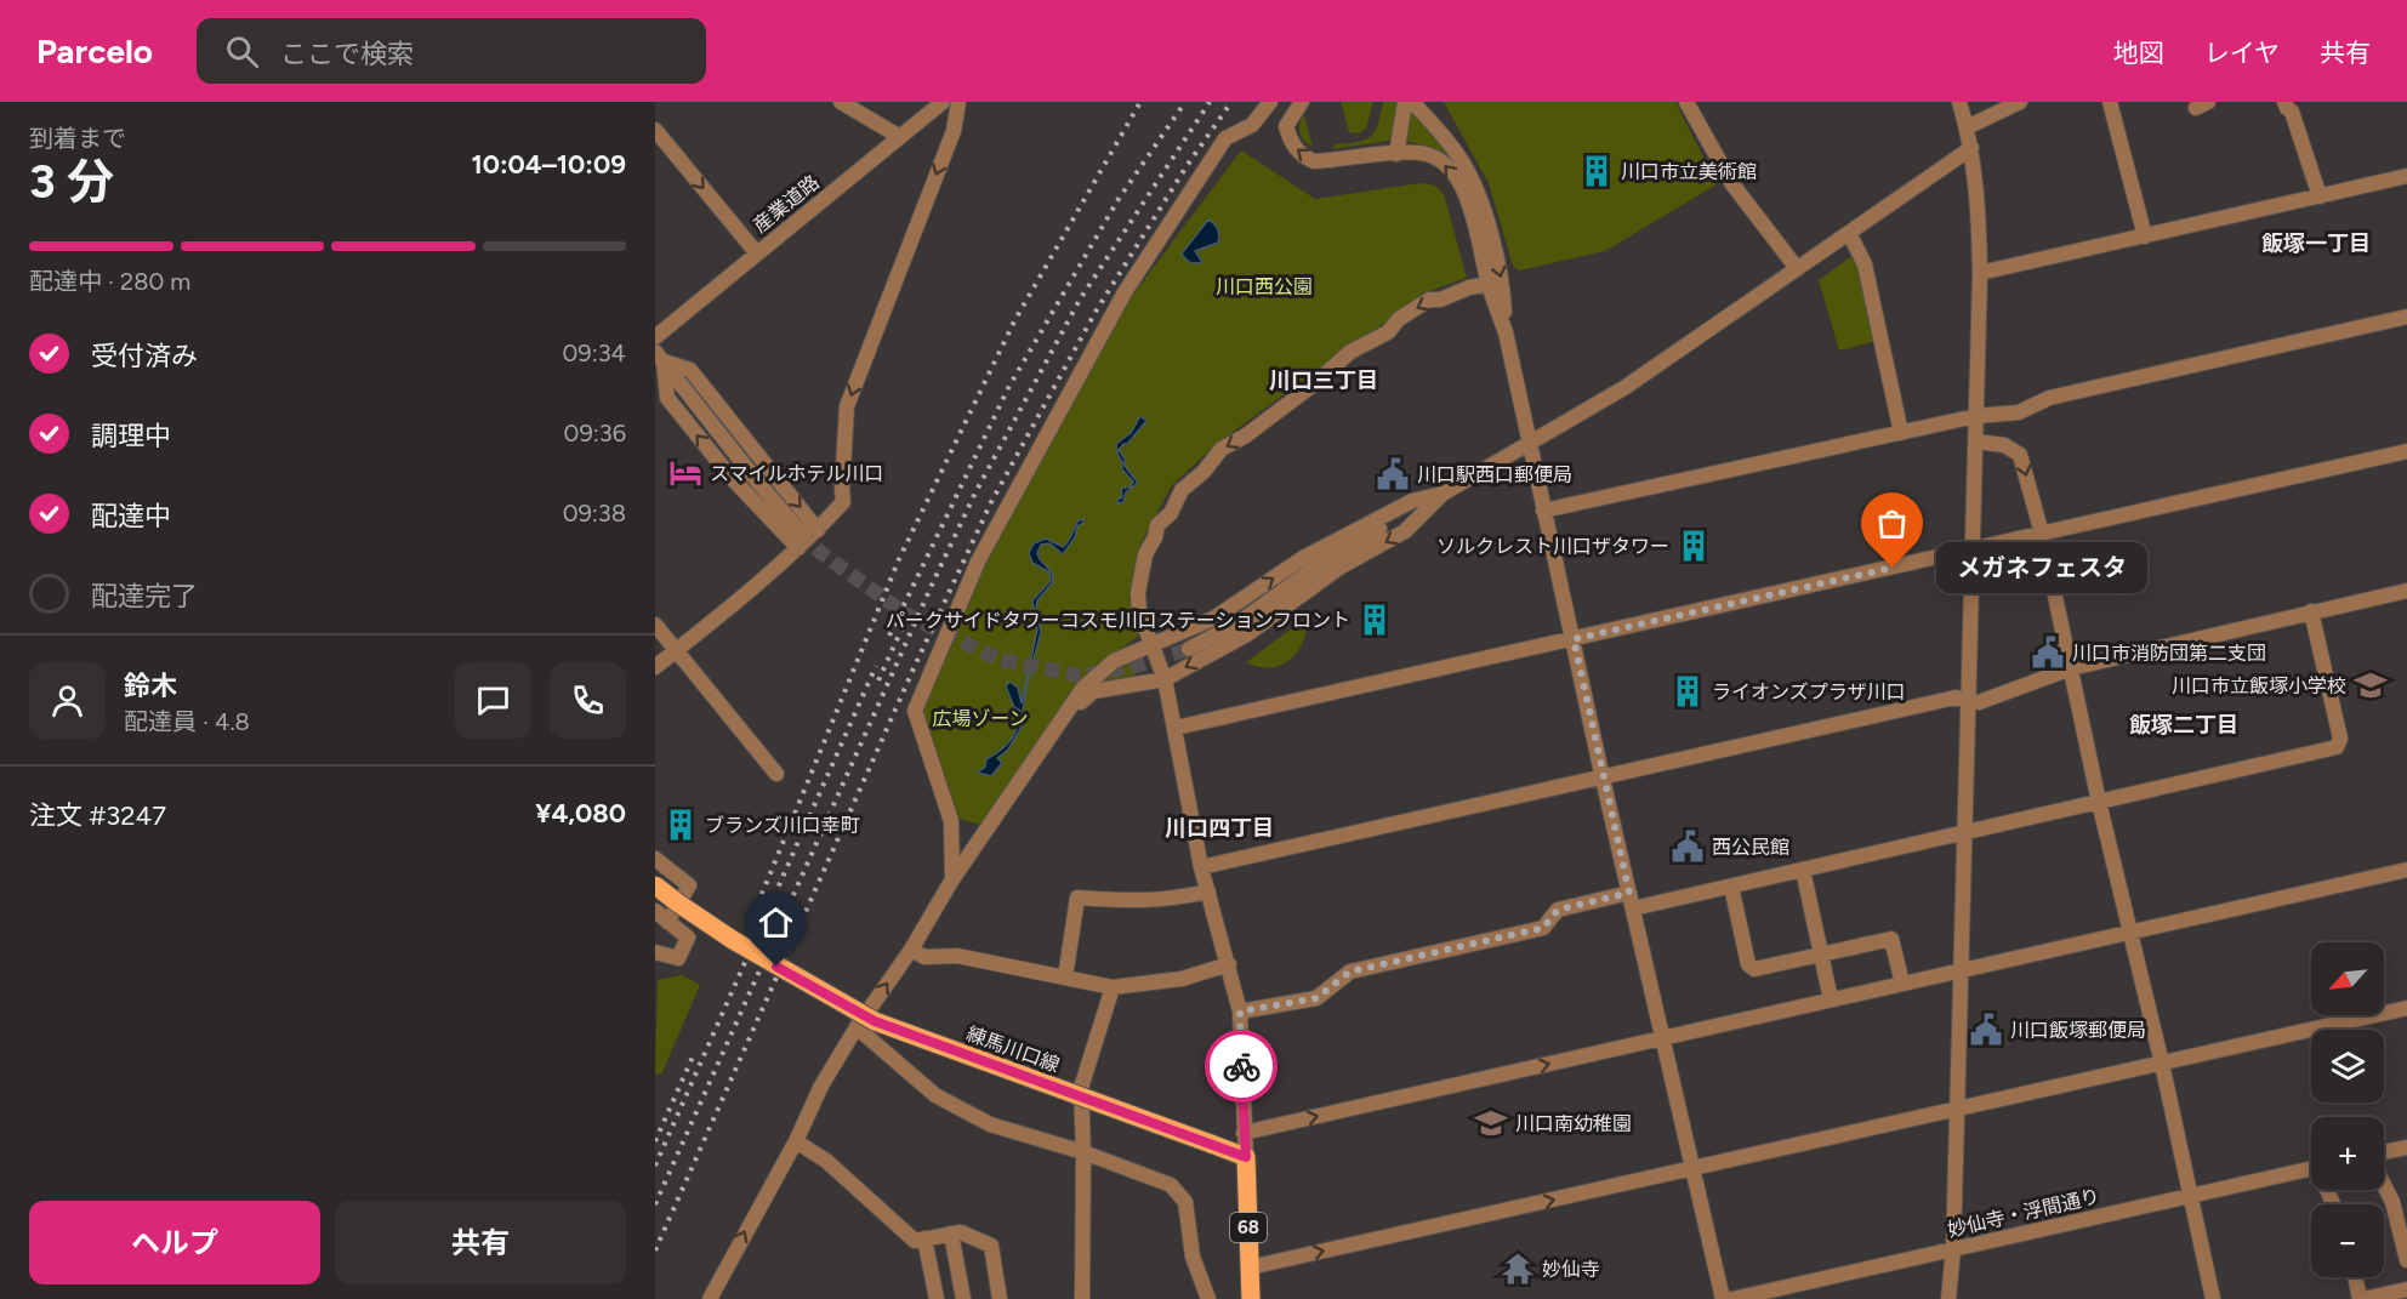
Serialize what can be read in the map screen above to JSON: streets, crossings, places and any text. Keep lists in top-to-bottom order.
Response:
{
  "streets": {
    "main road": ["練馬川口線", "68"],
    "street": ["産業道路", "妙仙寺・浮間通り"]
  },
  "crossings": [
    ["練馬川口線", "68"]
  ],
  "districts": [
    "飯塚一丁目",
    "川口三丁目",
    "飯塚二丁目",
    "川口四丁目"
  ],
  "parks": ["川口西公園", "広場ゾーン"],
  "places": {
    "building": [
      "川口市立美術館",
      "ソルクレスト川口ザタワー",
      "パークサイドタワーコスモ川口ステーションフロント",
      "ライオンズプラザ川口",
      "ブランズ川口幸町"
    ],
    "hotel": ["スマイルホテル川口"],
    "public building": [
      "川口駅西口郵便局",
      "川口市消防団第二支団",
      "西公民館",
      "川口飯塚郵便局"
    ],
    "other": ["メガネフェスタ"],
    "school or university": ["川口市立飯塚小学校", "川口南幼稚園"],
    "temple": ["妙仙寺"]
  },
  "north": "bottom left",
  "page": {
    "header": "Parcelo",
    "search": "ここで検索",
    "nav": ["地図", "レイヤ", "共有"],
    "heading": ["3 分", "到着まで", "10:04–10:09"],
    "panel": [
      "鈴木",
      "配達員 · 4.8",
      "注文 #3247",
      "¥4,080"
    ],
    "bar": "配達中 · 280 m",
    "list": [
      ["受付済み", "09:34"],
      ["調理中", "09:36"],
      ["配達中", "09:38"],
      "配達完了"
    ],
    "bubble": "メガネフェスタ",
    "map_buttons": ["+", "−"],
    "buttons": ["ヘルプ", "共有"]
  }
}
